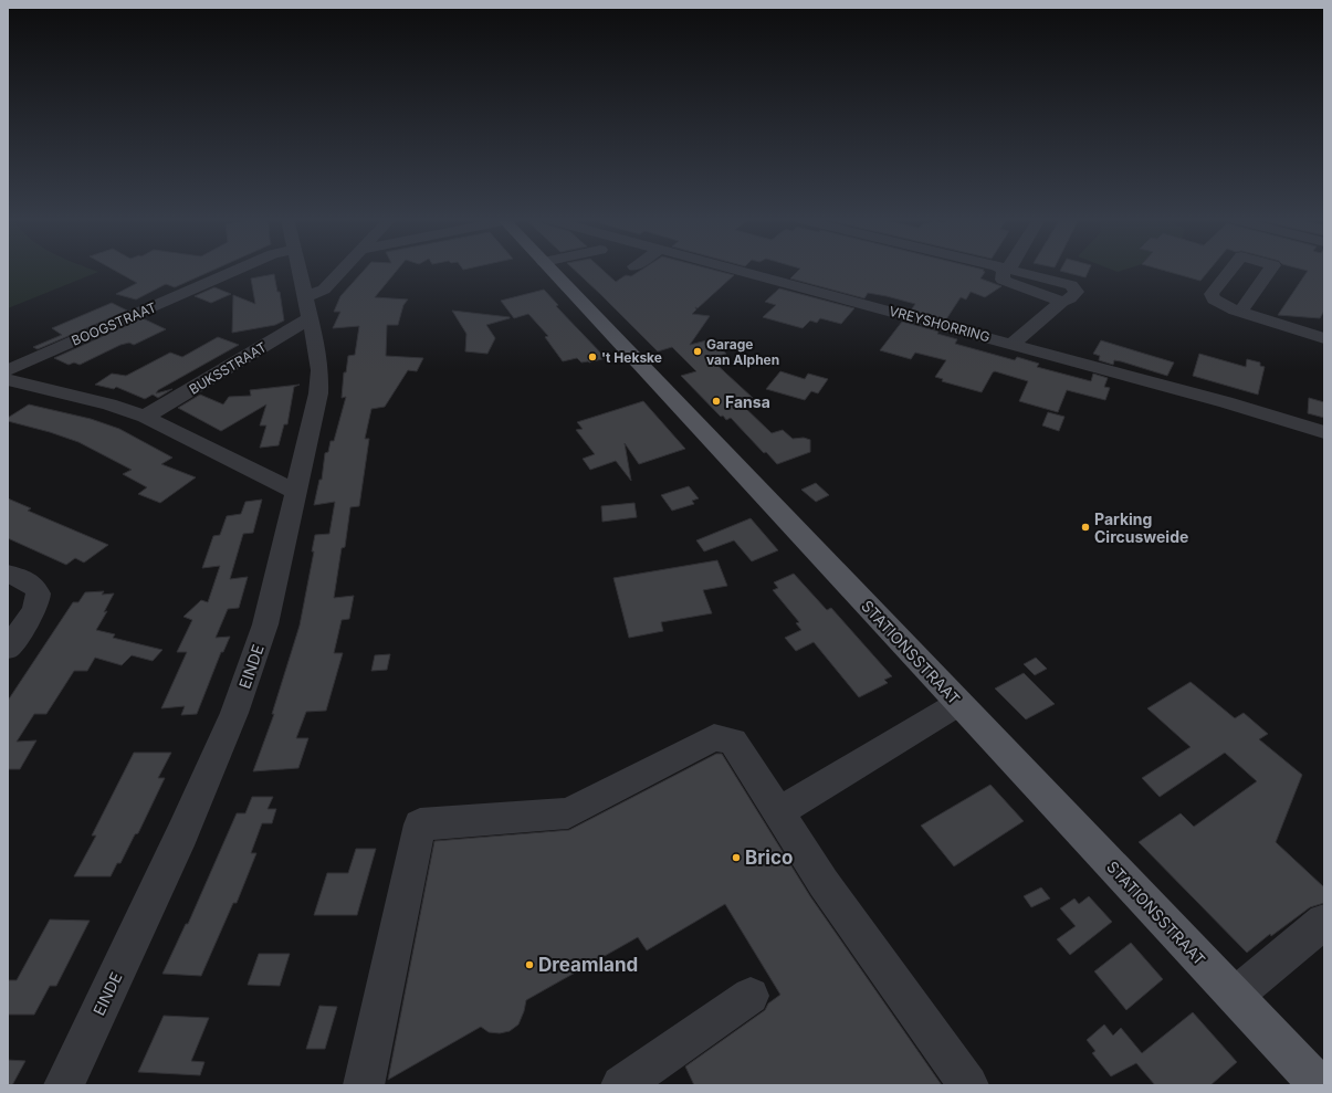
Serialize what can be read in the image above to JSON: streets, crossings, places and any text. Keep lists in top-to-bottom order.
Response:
{
  "streets": {
    "main road": ["STATIONSSTRAAT"],
    "street": [
      "BOOGSTRAAT",
      "VREYSHORRING",
      "BUKSSTRAAT",
      "EINDE"
    ]
  },
  "crossings": [
    ["BUKSSTRAAT", "EINDE"]
  ],
  "places": [
    "Garage van Alphen",
    "'t Hekske",
    "Fansa",
    "Parking Circusweide",
    "Brico",
    "Dreamland"
  ]
}
